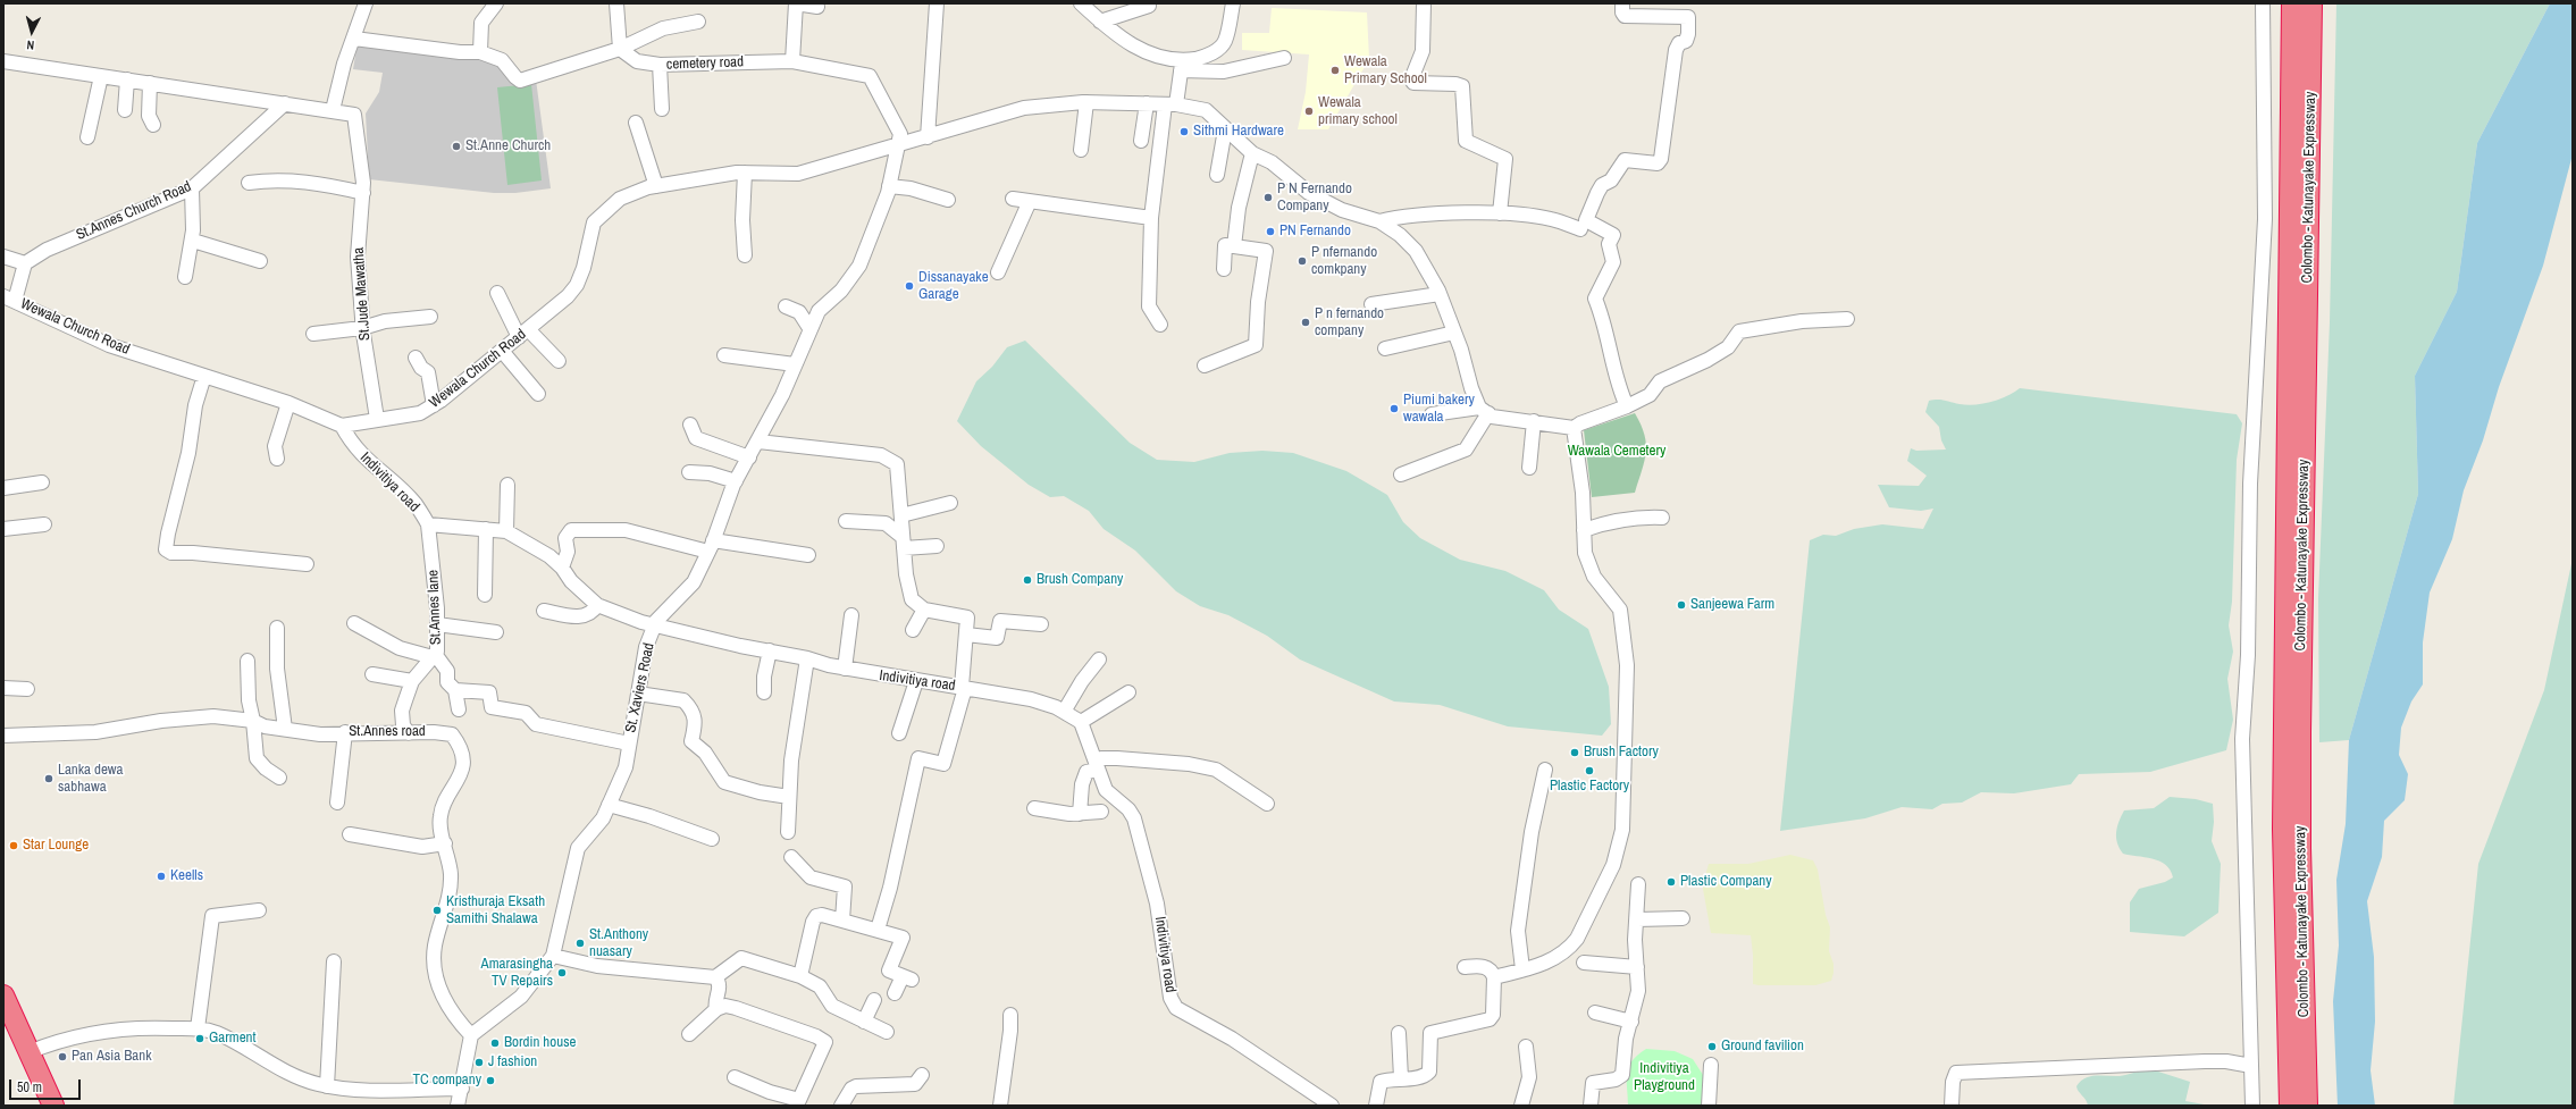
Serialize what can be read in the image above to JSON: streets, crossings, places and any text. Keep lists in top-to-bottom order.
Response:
{
  "streets": {
    "highway": ["Colombo - Katunayake Expressway"],
    "street": [
      "cemetery road",
      "St.Annes Church Road",
      "St.Jude Mawatha",
      "Wewala Church Road",
      "Indivitiya road",
      "St.Annes lane",
      "St. Xaviers Road",
      "St.Annes road"
    ]
  },
  "crossings": [
    ["cemetery road", "Wewala Church Road"],
    ["cemetery road", "St. Xaviers Road"],
    ["St.Jude Mawatha", "Wewala Church Road"],
    ["Wewala Church Road", "Indivitiya road"],
    ["Wewala Church Road", "St. Xaviers Road"],
    ["Indivitiya road", "St.Annes lane"],
    ["Indivitiya road", "St. Xaviers Road"],
    ["St.Annes lane", "St.Annes road"],
    ["St. Xaviers Road", "St.Annes road"]
  ],
  "parks": ["Wawala Cemetery", "Indivitiya Playground"],
  "places": [
    "Wewala Primary School",
    "Wewala primary school",
    "Sithmi Hardware",
    "St.Anne Church",
    "P N Fernando Company",
    "PN Fernando",
    "P nfernando comkpany",
    "Dissanayake Garage",
    "P n fernando company",
    "Piumi bakery wawala",
    "Brush Company",
    "Sanjeewa Farm",
    "Brush Factory",
    "Plastic Factory",
    "Lanka dewa sabhawa",
    "Star Lounge",
    "Keells",
    "Plastic Company",
    "Kristhuraja Eksath Samithi Shalawa",
    "St.Anthony nuasary",
    "Amarasingha TV Repairs",
    "Garment",
    "Bordin house",
    "Ground favilion",
    "Pan Asia Bank",
    "J fashion",
    "TC company"
  ],
  "scale_bar": "50 m",
  "north": "bottom"
}
